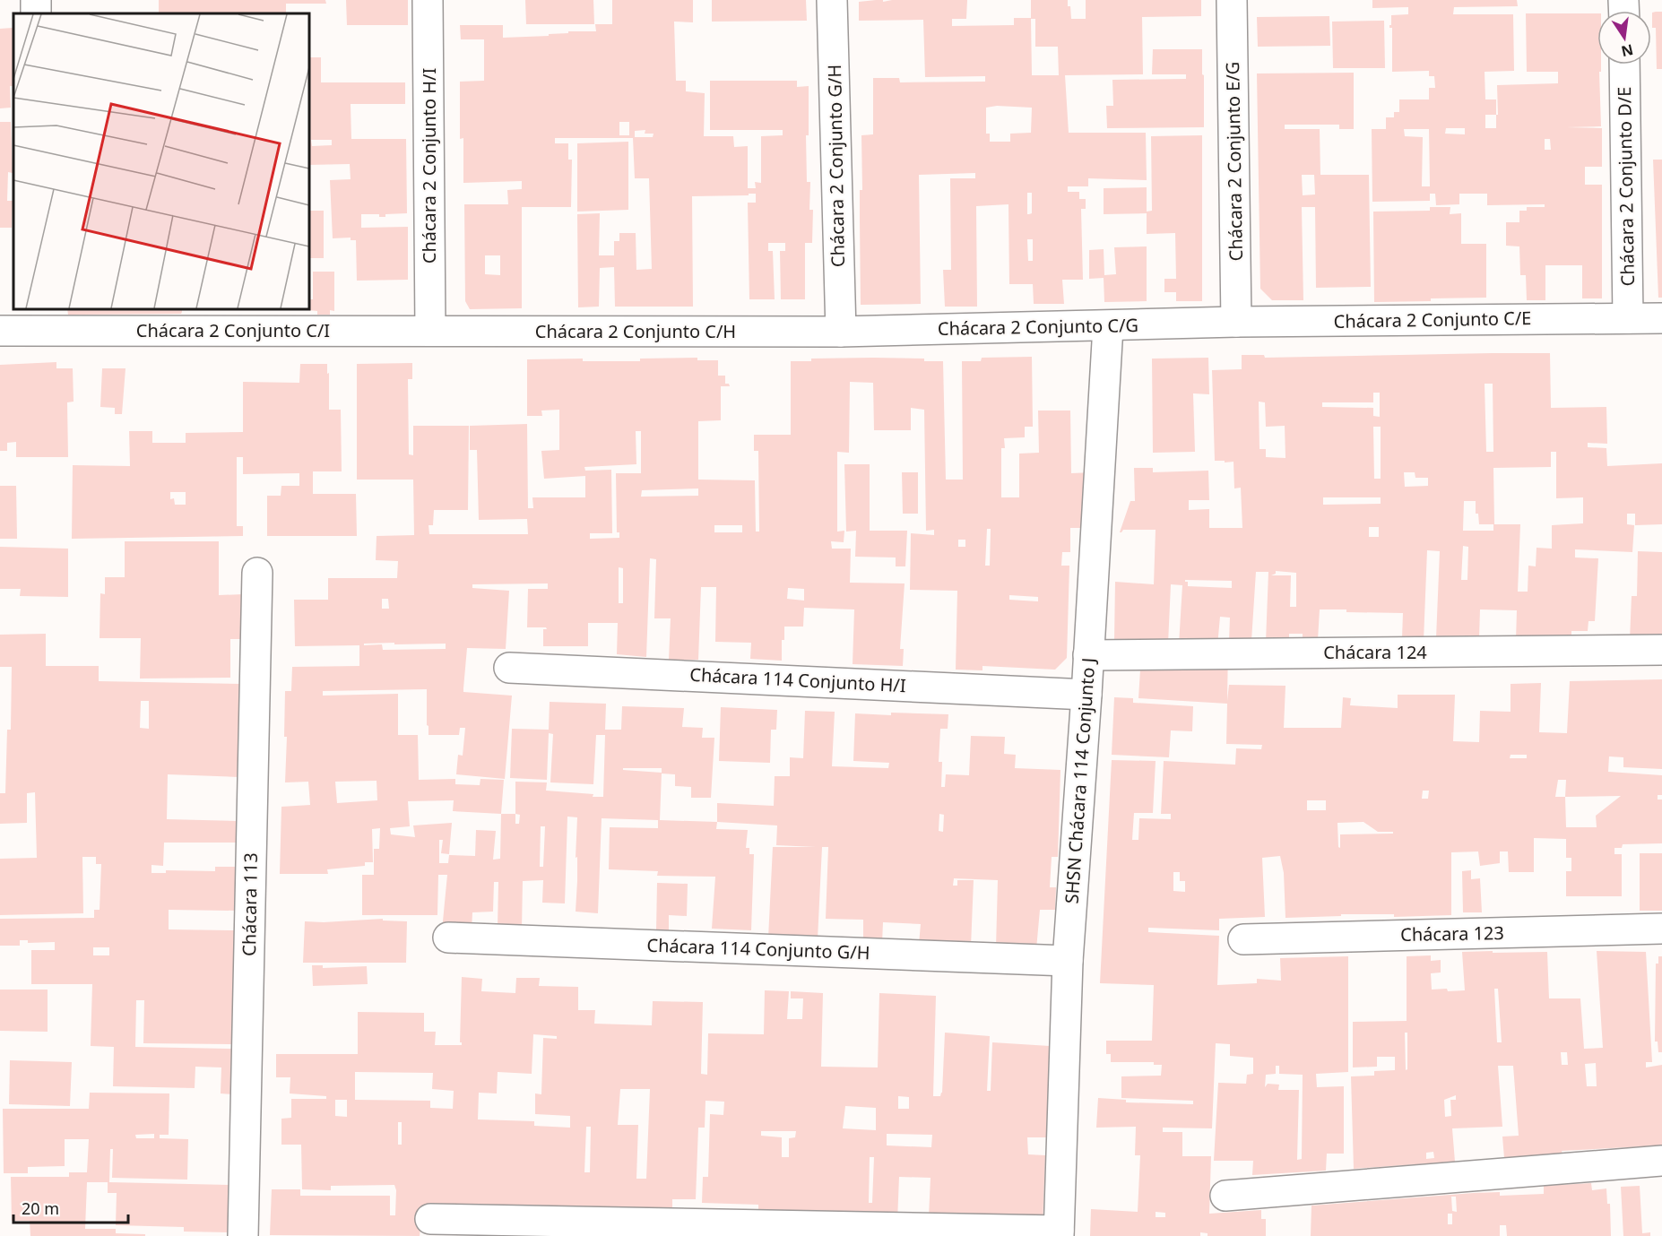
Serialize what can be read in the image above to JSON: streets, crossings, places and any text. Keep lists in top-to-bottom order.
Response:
{
  "streets": {
    "street": [
      "Chácara 2 Conjunto E/G",
      "Chácara 2 Conjunto H/I",
      "Chácara 2 Conjunto G/H",
      "Chácara 2 Conjunto D/E",
      "Chácara 2 Conjunto C/E",
      "Chácara 2 Conjunto C/G",
      "Chácara 2 Conjunto C/I",
      "Chácara 2 Conjunto C/H",
      "Chácara 124",
      "Chácara 114 Conjunto H/I",
      "SHSN Chácara 114 Conjunto J",
      "Chácara 113",
      "Chácara 123",
      "Chácara 114 Conjunto G/H"
    ]
  },
  "crossings": [
    ["Chácara 2 Conjunto E/G", "Chácara 2 Conjunto C/E"],
    ["Chácara 2 Conjunto E/G", "Chácara 2 Conjunto C/G"],
    ["Chácara 2 Conjunto H/I", "Chácara 2 Conjunto C/I"],
    ["Chácara 2 Conjunto H/I", "Chácara 2 Conjunto C/H"],
    ["Chácara 2 Conjunto G/H", "Chácara 2 Conjunto C/G"],
    ["Chácara 2 Conjunto G/H", "Chácara 2 Conjunto C/H"],
    ["Chácara 2 Conjunto D/E", "Chácara 2 Conjunto C/E"],
    ["Chácara 2 Conjunto C/E", "Chácara 2 Conjunto C/G"],
    ["Chácara 2 Conjunto C/G", "Chácara 2 Conjunto C/H"],
    ["Chácara 2 Conjunto C/G", "SHSN Chácara 114 Conjunto J"],
    ["Chácara 2 Conjunto C/I", "Chácara 2 Conjunto C/H"],
    ["Chácara 124", "SHSN Chácara 114 Conjunto J"],
    ["Chácara 114 Conjunto H/I", "SHSN Chácara 114 Conjunto J"],
    ["SHSN Chácara 114 Conjunto J", "Chácara 114 Conjunto G/H"]
  ],
  "scale_bar": "20 m",
  "north": "bottom"
}
